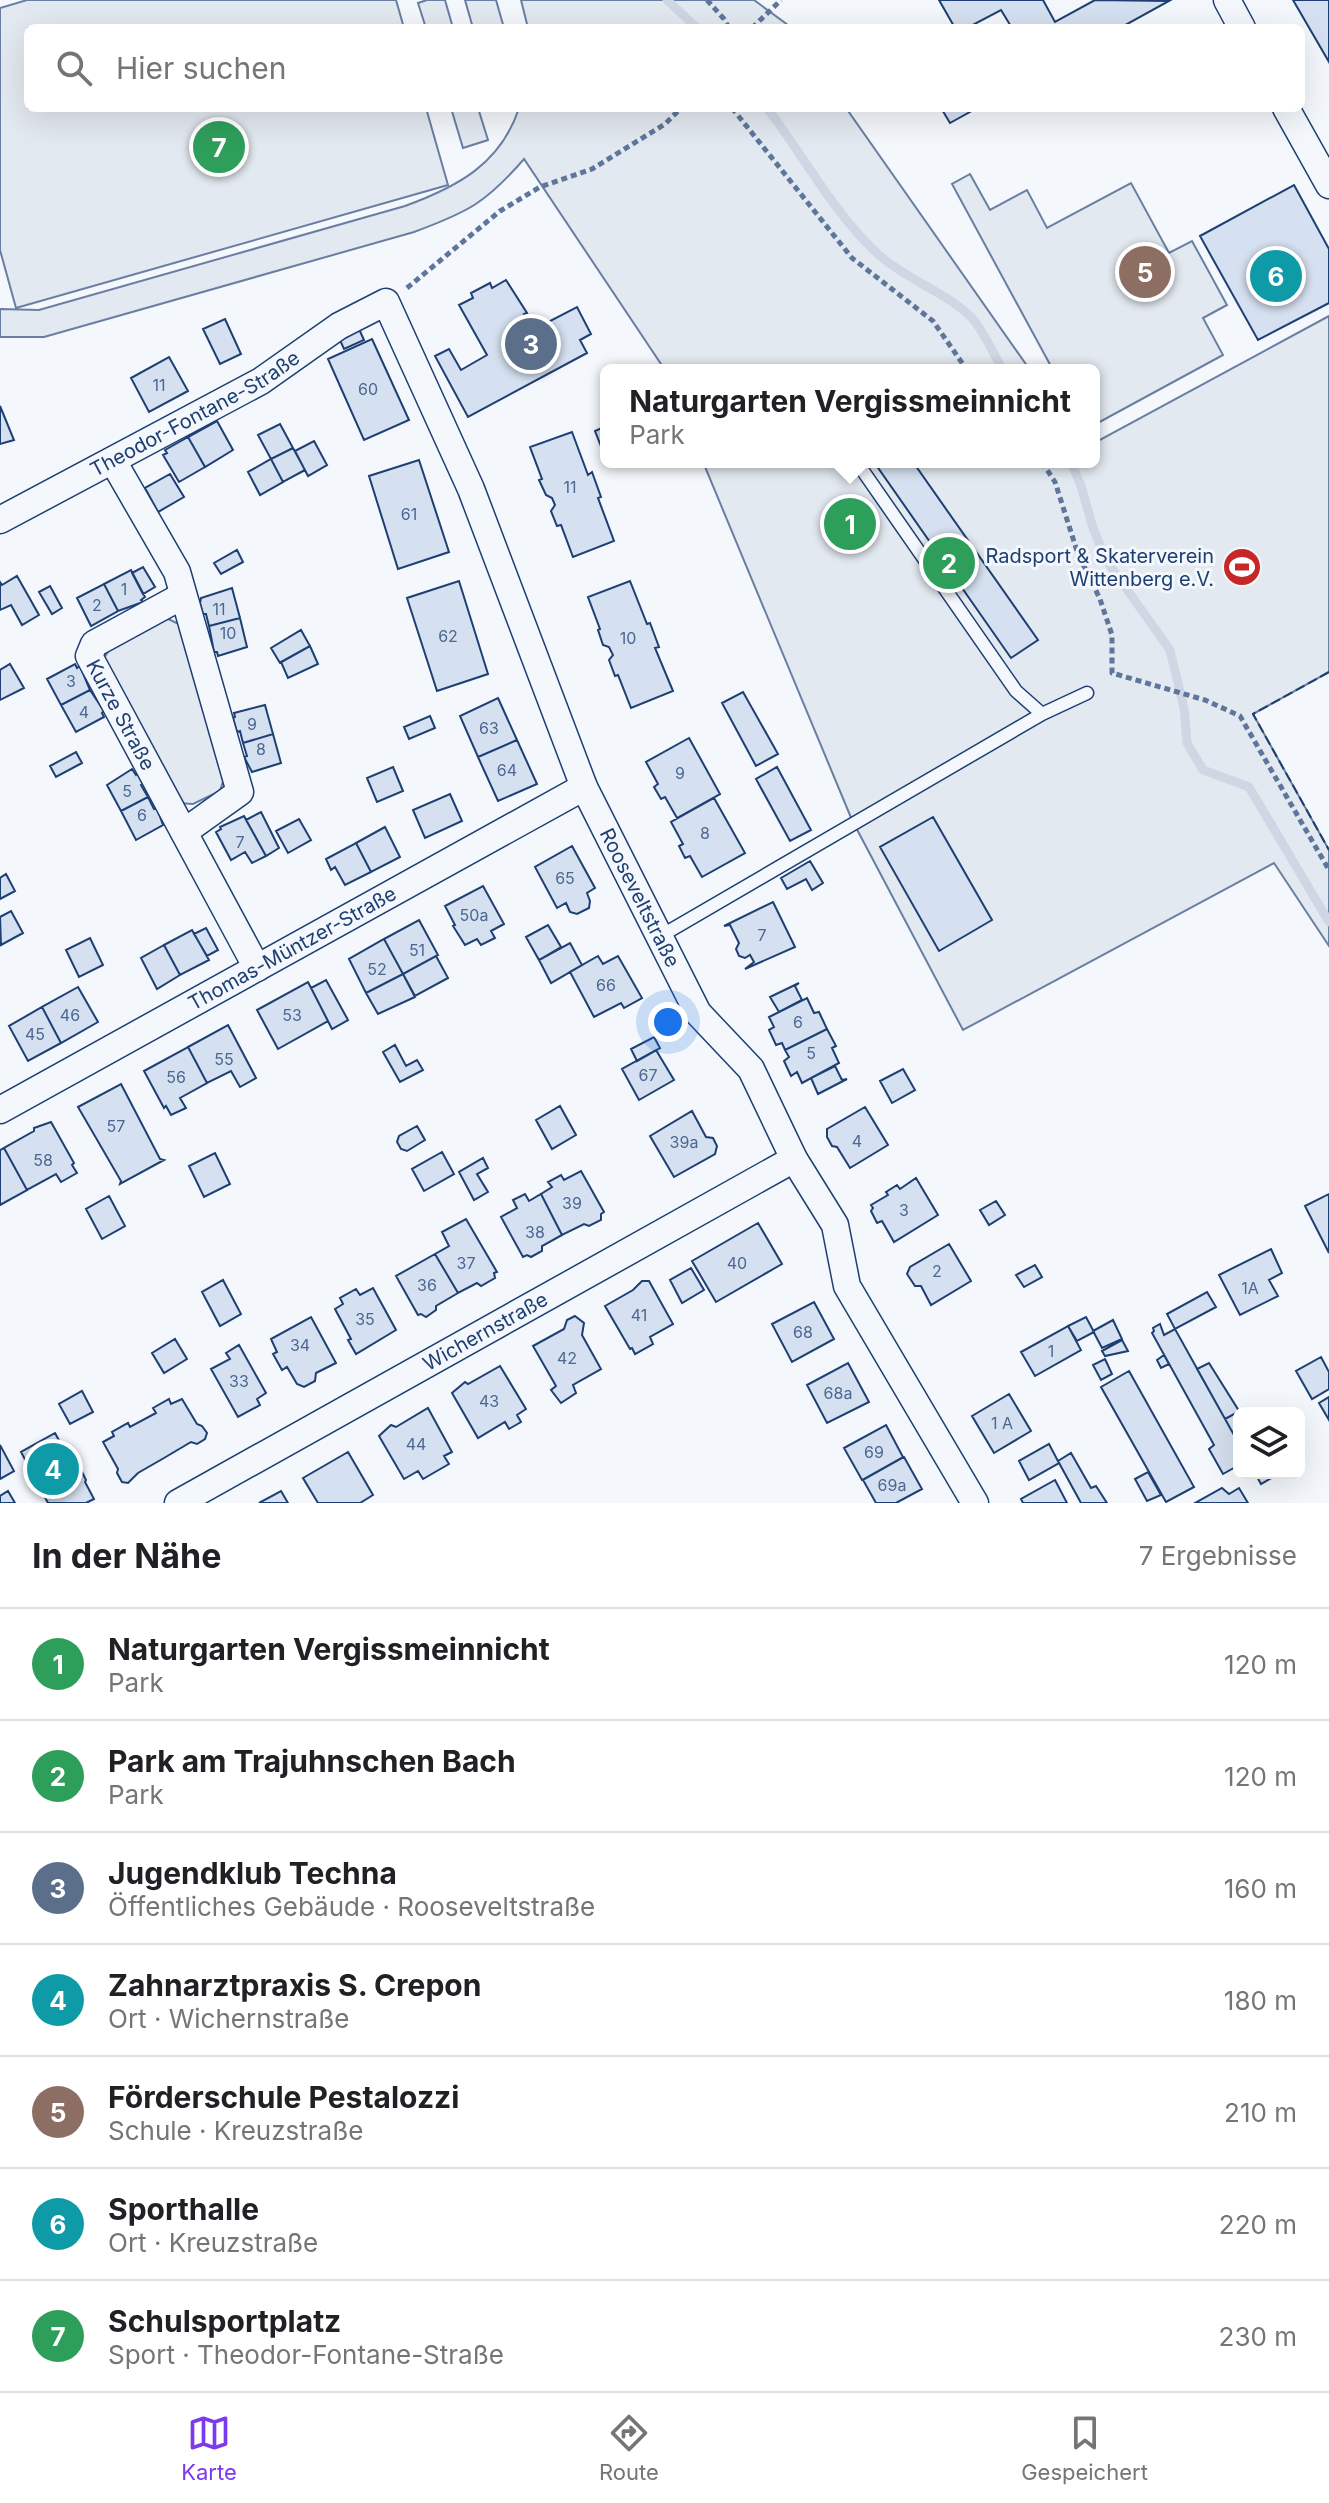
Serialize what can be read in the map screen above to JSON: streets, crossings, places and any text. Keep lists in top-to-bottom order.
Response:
{
  "streets": {
    "street": [
      "Theodor-Fontane-Straße",
      "Kurze Straße",
      "Rooseveltstraße",
      "Thomas-Müntzer-Straße",
      "Wichernstraße"
    ]
  },
  "crossings": [
    ["Theodor-Fontane-Straße", "Rooseveltstraße"],
    ["Kurze Straße", "Thomas-Müntzer-Straße"],
    ["Rooseveltstraße", "Thomas-Müntzer-Straße"],
    ["Rooseveltstraße", "Wichernstraße"]
  ],
  "places": {
    "sports": ["Radsport & Skaterverein Wittenberg e.V."]
  },
  "house_numbers": [
    "11",
    "60",
    "11",
    "61",
    "1",
    "2",
    "11",
    "10",
    "62",
    "10",
    "3",
    "4",
    "9",
    "63",
    "8",
    "64",
    "9",
    "5",
    "6",
    "8",
    "7",
    "65",
    "50a",
    "7",
    "51",
    "52",
    "66",
    "46",
    "53",
    "6",
    "45",
    "5",
    "55",
    "67",
    "56",
    "57",
    "4",
    "39a",
    "58",
    "39",
    "3",
    "38",
    "37",
    "40",
    "2",
    "36",
    "1A",
    "41",
    "35",
    "68",
    "34",
    "1",
    "42",
    "33",
    "68a",
    "43",
    "1 A",
    "44",
    "69",
    "69a"
  ],
  "page": {
    "search": "Hier suchen",
    "pins": [
      "7",
      "5",
      "6",
      "3",
      "1",
      "2",
      "4"
    ],
    "popup": ["Naturgarten Vergissmeinnicht", "Park"],
    "heading": ["In der Nähe", "7 Ergebnisse"],
    "list": [
      {
        "mark": "1",
        "name": "Naturgarten Vergissmeinnicht",
        "note": "Park",
        "value": "120 m"
      },
      {
        "mark": "2",
        "name": "Park am Trajuhnschen Bach",
        "note": "Park",
        "value": "120 m"
      },
      {
        "mark": "3",
        "name": "Jugendklub Techna",
        "note": "Öffentliches Gebäude · Rooseveltstraße",
        "value": "160 m"
      },
      {
        "mark": "4",
        "name": "Zahnarztpraxis S. Crepon",
        "note": "Ort · Wichernstraße",
        "value": "180 m"
      },
      {
        "mark": "5",
        "name": "Förderschule Pestalozzi",
        "note": "Schule · Kreuzstraße",
        "value": "210 m"
      },
      {
        "mark": "6",
        "name": "Sporthalle",
        "note": "Ort · Kreuzstraße",
        "value": "220 m"
      },
      {
        "mark": "7",
        "name": "Schulsportplatz",
        "note": "Sport · Theodor-Fontane-Straße",
        "value": "230 m"
      }
    ],
    "nav": ["Karte", "Route", "Gespeichert"]
  }
}
